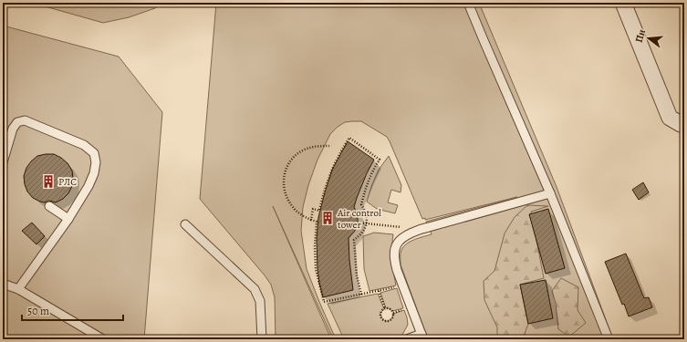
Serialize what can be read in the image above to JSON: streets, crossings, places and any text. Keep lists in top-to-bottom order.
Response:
{
  "places": {
    "building": ["РЛС", "Air control tower"]
  },
  "scale_bar": "50 m",
  "north": "left"
}
